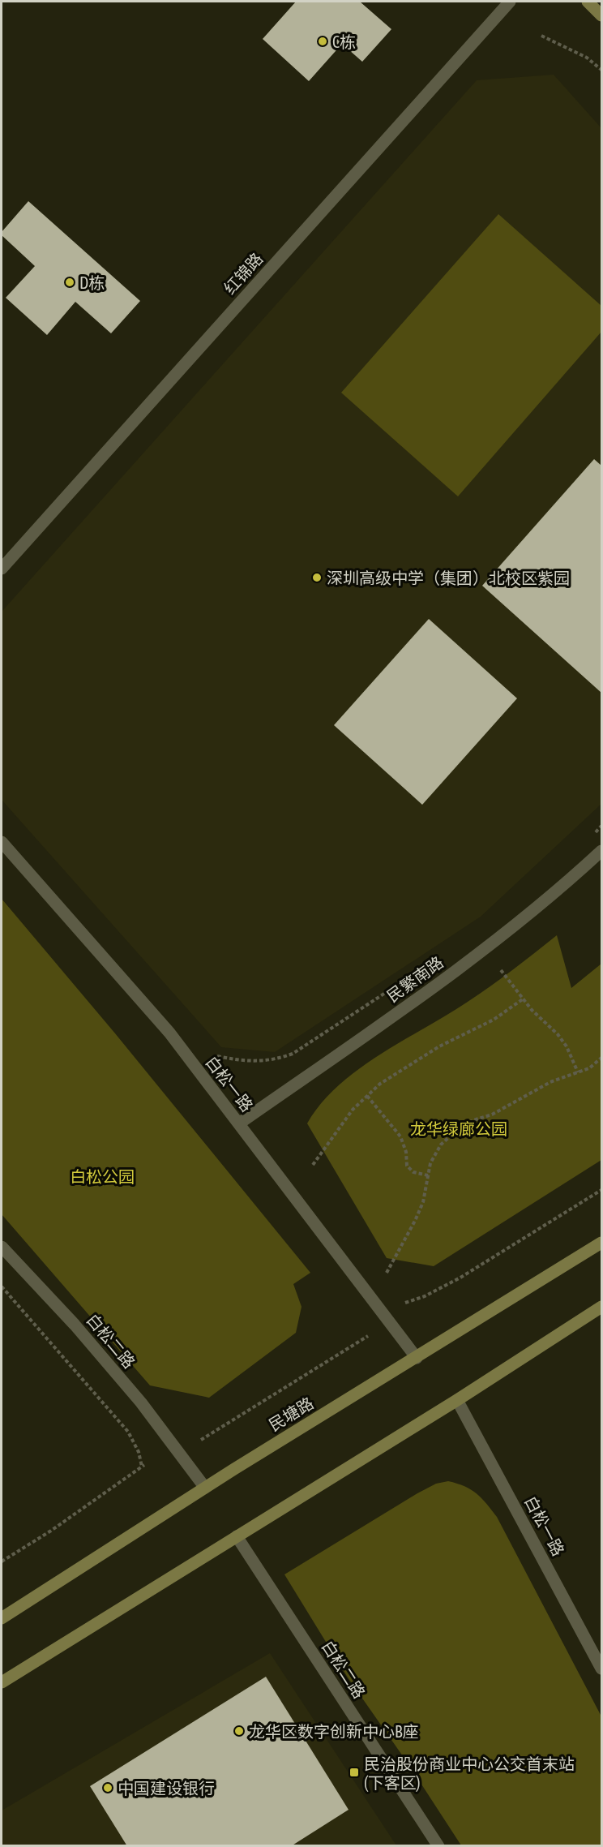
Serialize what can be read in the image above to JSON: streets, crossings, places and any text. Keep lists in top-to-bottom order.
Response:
{
  "streets": {
    "main road": ["民塘路"],
    "street": [
      "红锦路",
      "民繁南路",
      "白松一路",
      "白松二路"
    ]
  },
  "crossings": [
    ["民繁南路", "白松一路"],
    ["白松一路", "民塘路"],
    ["白松二路", "民塘路"]
  ],
  "parks": ["龙华绿廊公园", "白松公园"],
  "places": {
    "other": [
      "C栋",
      "D栋",
      "深圳高级中学（集团）北校区紫园",
      "龙华区数字创新中心B座",
      "中国建设银行"
    ],
    "transit": ["民治股份商业中心公交首末站 (下客区)"]
  }
}
